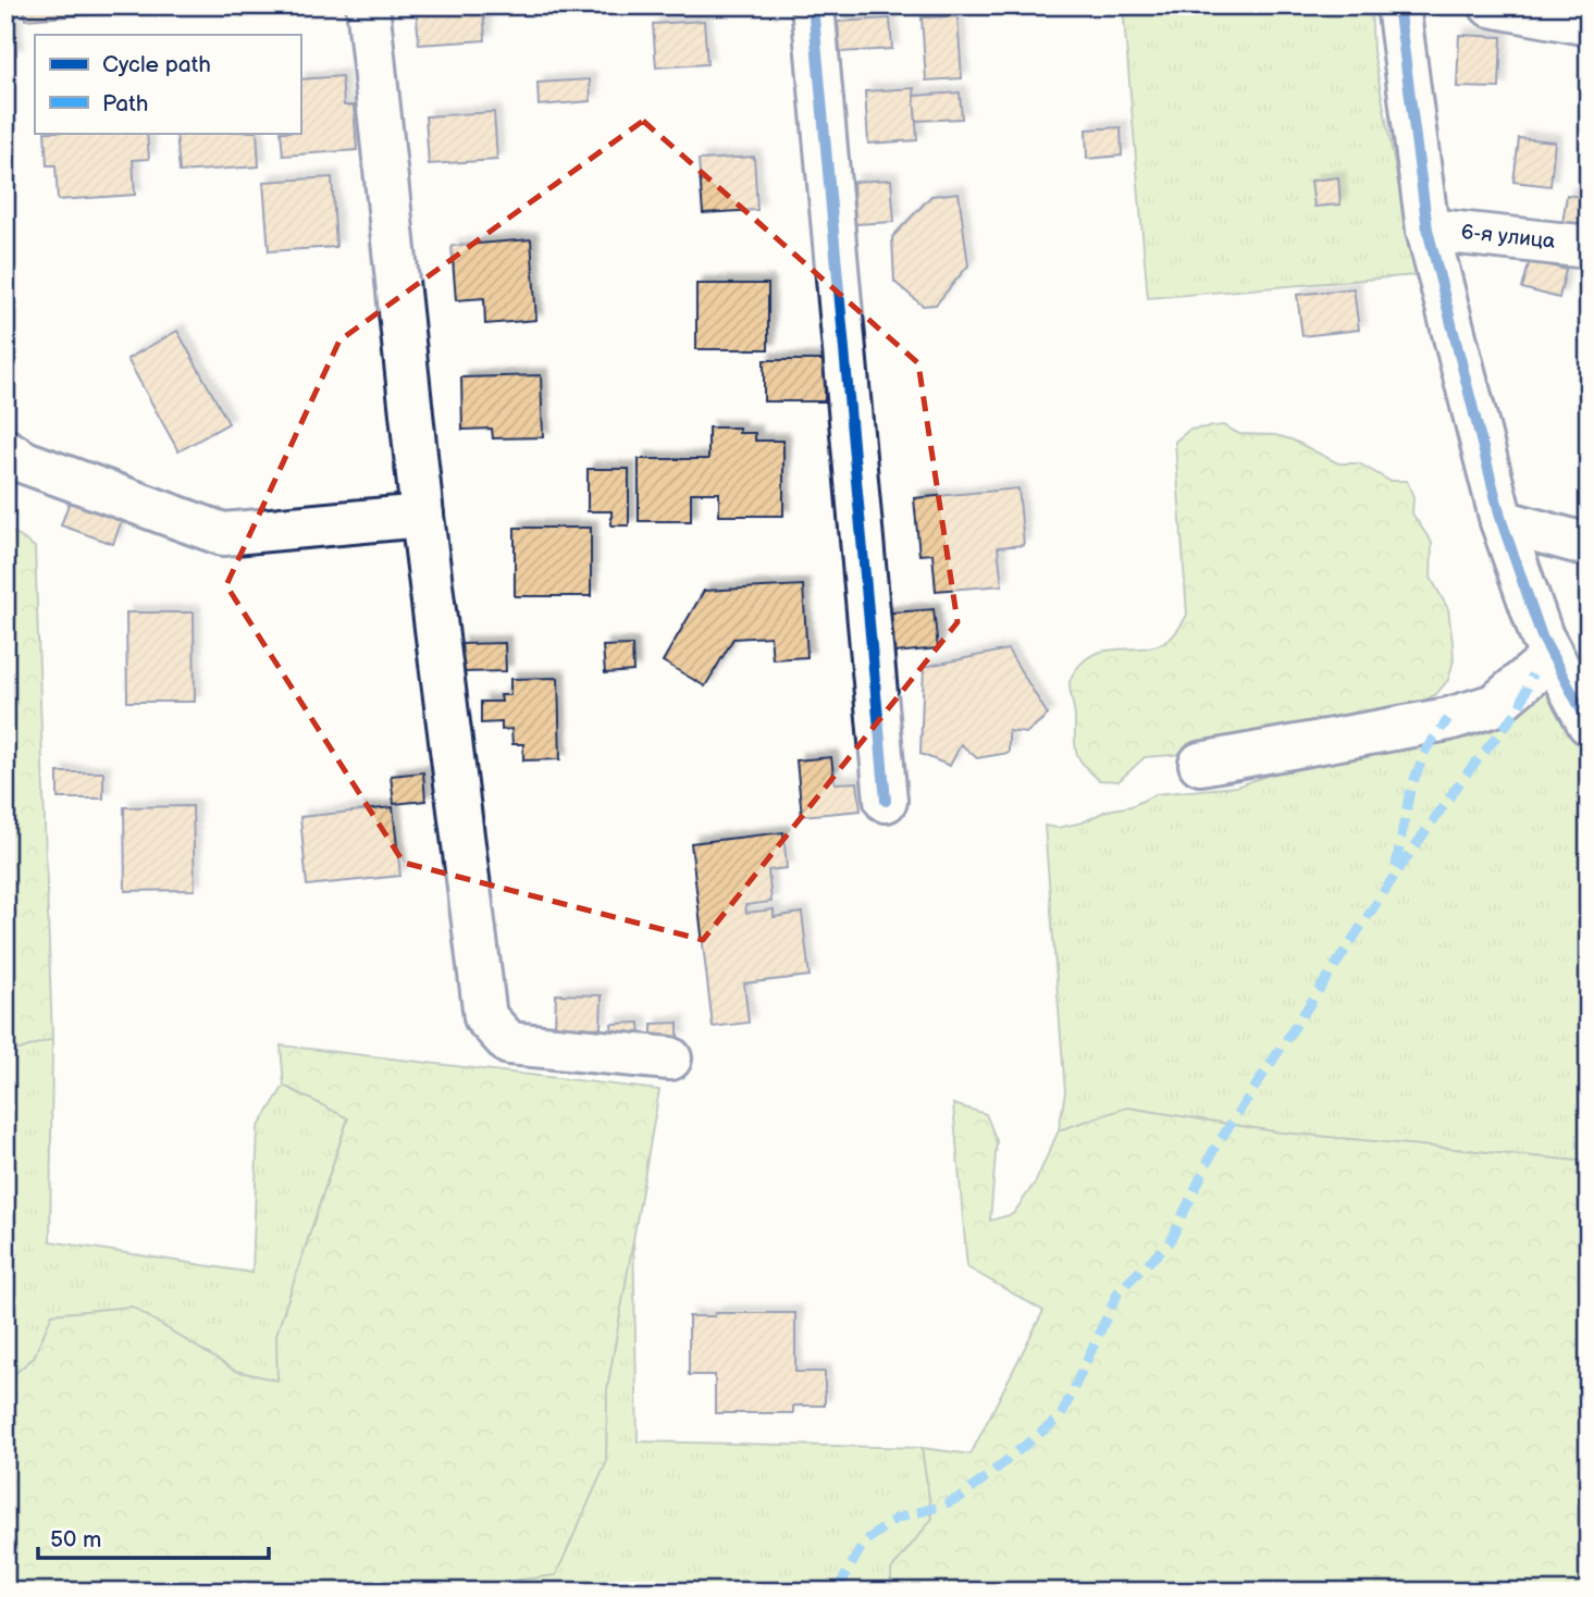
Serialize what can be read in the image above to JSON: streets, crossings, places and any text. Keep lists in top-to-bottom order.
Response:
{
  "streets": {
    "street": ["6-я улица"]
  },
  "legend": ["Cycle path", "Path"],
  "scale_bar": "50 m"
}
